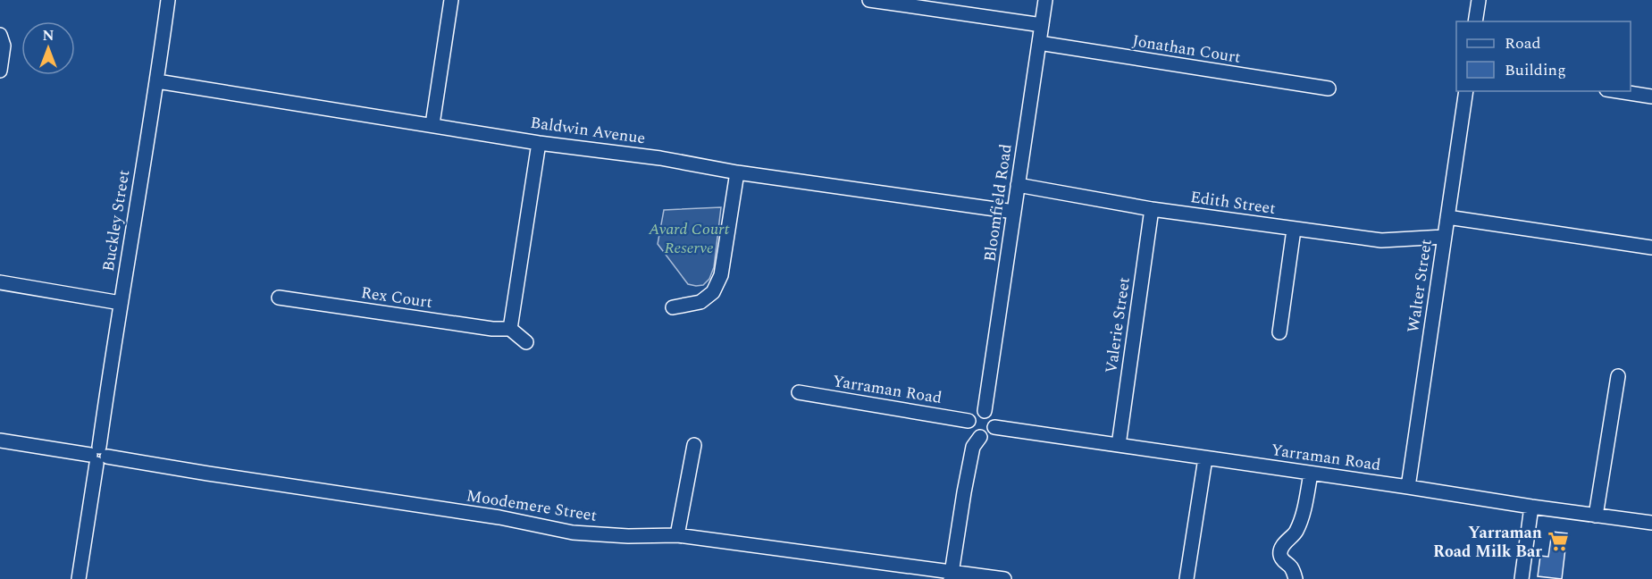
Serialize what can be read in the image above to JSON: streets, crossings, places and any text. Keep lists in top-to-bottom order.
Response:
{
  "streets": {
    "street": [
      "Jonathan Court",
      "Baldwin Avenue",
      "Bloomfield Road",
      "Edith Street",
      "Buckley Street",
      "Walter Street",
      "Rex Court",
      "Valerie Street",
      "Yarraman Road",
      "Moodemere Street"
    ]
  },
  "crossings": [
    ["Jonathan Court", "Bloomfield Road"],
    ["Baldwin Avenue", "Bloomfield Road"],
    ["Baldwin Avenue", "Buckley Street"],
    ["Bloomfield Road", "Edith Street"],
    ["Bloomfield Road", "Yarraman Road"],
    ["Edith Street", "Walter Street"],
    ["Edith Street", "Valerie Street"],
    ["Buckley Street", "Moodemere Street"],
    ["Walter Street", "Yarraman Road"],
    ["Valerie Street", "Yarraman Road"]
  ],
  "parks": ["Avard Court Reserve"],
  "places": {
    "supermarket": ["Yarraman Road Milk Bar"]
  },
  "legend": ["Road", "Building"],
  "north": "top"
}
